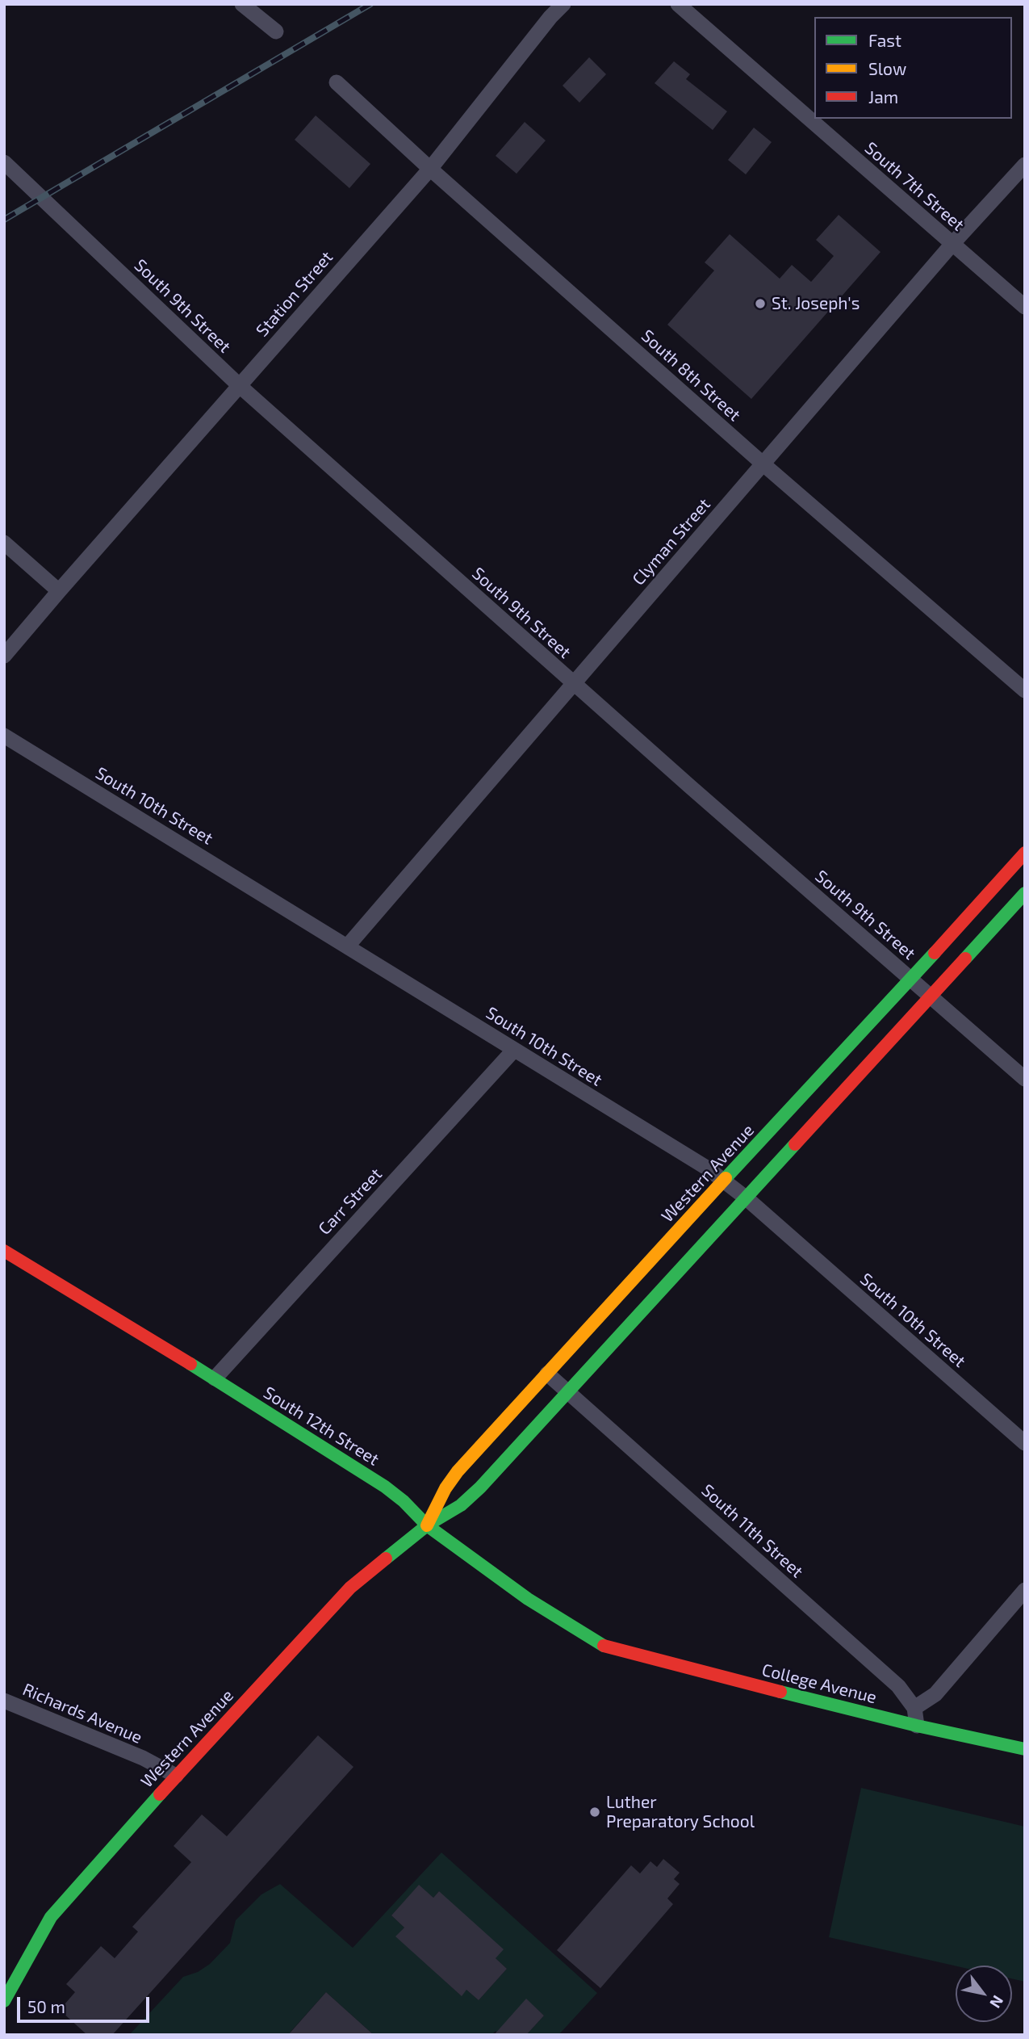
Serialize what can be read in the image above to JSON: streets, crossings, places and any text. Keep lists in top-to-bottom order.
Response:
{
  "streets": {
    "street": [
      "South 7th Street",
      "Station Street",
      "South 9th Street",
      "South 8th Street",
      "Clyman Street",
      "South 10th Street",
      "Western Avenue",
      "Carr Street",
      "South 12th Street",
      "South 11th Street",
      "College Avenue",
      "Richards Avenue"
    ]
  },
  "crossings": [
    ["South 7th Street", "Clyman Street"],
    ["Station Street", "South 9th Street"],
    ["Station Street", "South 8th Street"],
    ["South 9th Street", "Clyman Street"],
    ["South 9th Street", "Western Avenue"],
    ["South 8th Street", "Clyman Street"],
    ["Clyman Street", "South 10th Street"],
    ["South 10th Street", "Western Avenue"],
    ["South 10th Street", "Carr Street"],
    ["Western Avenue", "South 12th Street"],
    ["Western Avenue", "South 11th Street"],
    ["Western Avenue", "Richards Avenue"],
    ["Carr Street", "South 12th Street"],
    ["South 12th Street", "College Avenue"],
    ["South 11th Street", "College Avenue"]
  ],
  "places": ["St. Joseph's", "Luther Preparatory School"],
  "legend": ["Fast", "Slow", "Jam"],
  "scale_bar": "50 m",
  "north": "bottom right"
}
